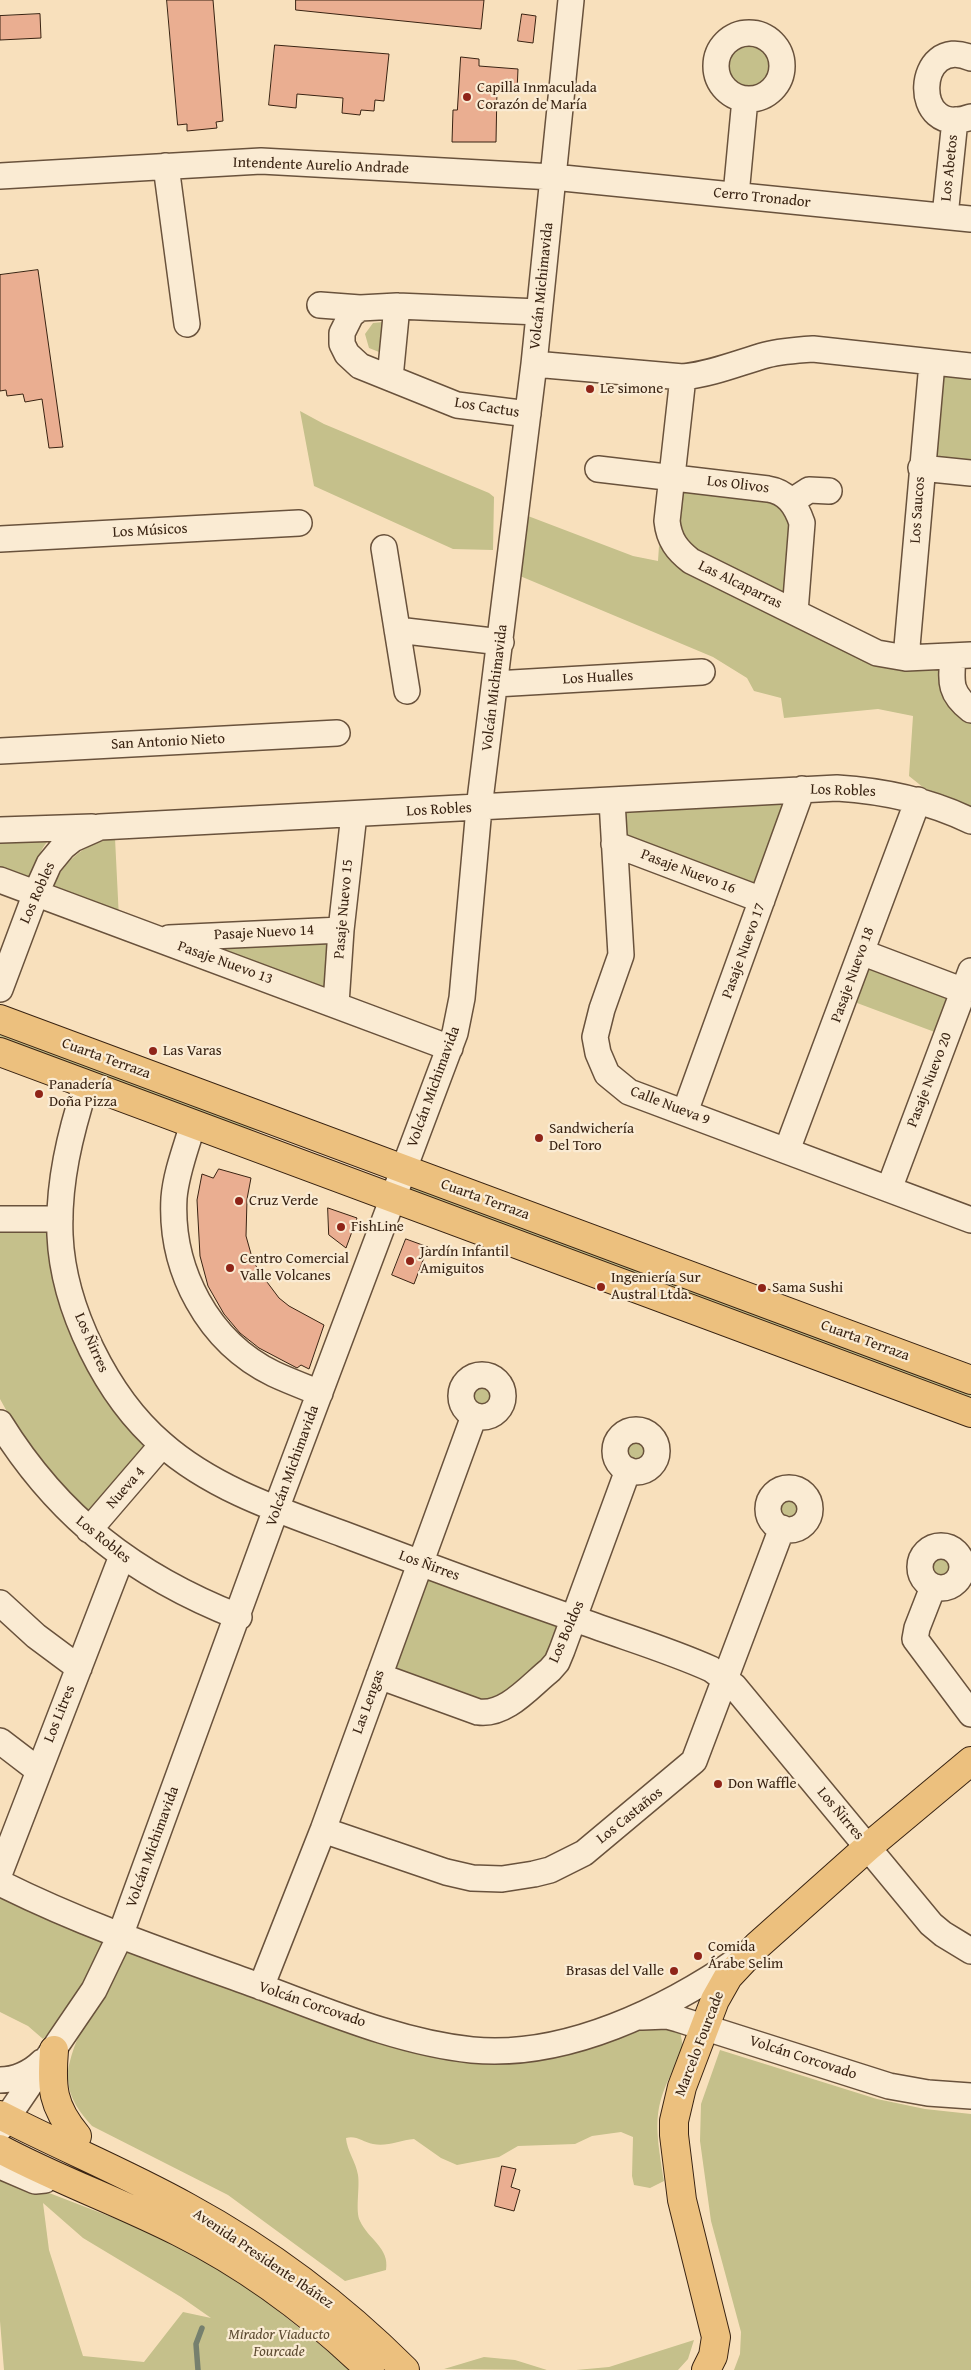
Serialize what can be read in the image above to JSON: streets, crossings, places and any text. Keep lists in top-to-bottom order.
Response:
{
  "streets": {
    "main road": ["Cuarta Terraza", "Marcelo Fourcade", "Avenida Presidente Ibáñez"],
    "street": [
      "Intendente Aurelio Andrade",
      "Los Abetos",
      "Cerro Tronador",
      "Volcán Michimavida",
      "Los Cactus",
      "Los Olivos",
      "Los Saucos",
      "Los Músicos",
      "Las Alcaparras",
      "Los Hualles",
      "San Antonio Nieto",
      "Los Robles",
      "Pasaje Nuevo 16",
      "Pasaje Nuevo 15",
      "Pasaje Nuevo 14",
      "Pasaje Nuevo 17",
      "Pasaje Nuevo 13",
      "Pasaje Nuevo 18",
      "Pasaje Nuevo 20",
      "Calle Nueva 9",
      "Los Ñirres",
      "Nueva 4",
      "Los Boldos",
      "Las Lengas",
      "Los Litres",
      "Los Castaños",
      "Volcán Corcovado"
    ]
  },
  "crossings": [
    ["Intendente Aurelio Andrade", "Cerro Tronador"],
    ["Intendente Aurelio Andrade", "Volcán Michimavida"],
    ["Los Abetos", "Cerro Tronador"],
    ["Cerro Tronador", "Volcán Michimavida"],
    ["Volcán Michimavida", "Los Cactus"],
    ["Volcán Michimavida", "Los Hualles"],
    ["Volcán Michimavida", "Los Robles"],
    ["Volcán Michimavida", "Pasaje Nuevo 13"],
    ["Volcán Michimavida", "Cuarta Terraza"],
    ["Volcán Michimavida", "Los Ñirres"],
    ["Volcán Michimavida", "Volcán Corcovado"],
    ["Los Olivos", "Las Alcaparras"],
    ["Los Saucos", "Las Alcaparras"],
    ["Los Robles", "Pasaje Nuevo 15"],
    ["Los Robles", "Pasaje Nuevo 17"],
    ["Los Robles", "Pasaje Nuevo 13"],
    ["Los Robles", "Pasaje Nuevo 18"],
    ["Los Robles", "Calle Nueva 9"],
    ["Los Robles", "Nueva 4"],
    ["Los Robles", "Los Litres"],
    ["Pasaje Nuevo 16", "Pasaje Nuevo 17"],
    ["Pasaje Nuevo 16", "Calle Nueva 9"],
    ["Pasaje Nuevo 15", "Pasaje Nuevo 14"],
    ["Pasaje Nuevo 15", "Pasaje Nuevo 13"],
    ["Pasaje Nuevo 14", "Pasaje Nuevo 13"],
    ["Pasaje Nuevo 17", "Calle Nueva 9"],
    ["Pasaje Nuevo 18", "Calle Nueva 9"],
    ["Cuarta Terraza", "Los Ñirres"],
    ["Pasaje Nuevo 20", "Calle Nueva 9"],
    ["Los Ñirres", "Nueva 4"],
    ["Los Ñirres", "Los Boldos"],
    ["Los Ñirres", "Las Lengas"],
    ["Los Ñirres", "Los Castaños"],
    ["Los Ñirres", "Marcelo Fourcade"],
    ["Los Boldos", "Las Lengas"],
    ["Las Lengas", "Los Castaños"],
    ["Las Lengas", "Volcán Corcovado"],
    ["Volcán Corcovado", "Marcelo Fourcade"]
  ],
  "parks": ["Mirador Viaducto Fourcade"],
  "places": [
    "Capilla Inmaculada Corazón de María",
    "Le simone",
    "Las Varas",
    "Panadería Doña Pizza",
    "Sandwichería Del Toro",
    "Cruz Verde",
    "FishLine",
    "Jardín Infantil Amiguitos",
    "Centro Comercial Valle Volcanes",
    "Ingeniería Sur Austral Ltda.",
    "Sama Sushi",
    "Don Waffle",
    "Comida Árabe Selim",
    "Brasas del Valle"
  ]
}
